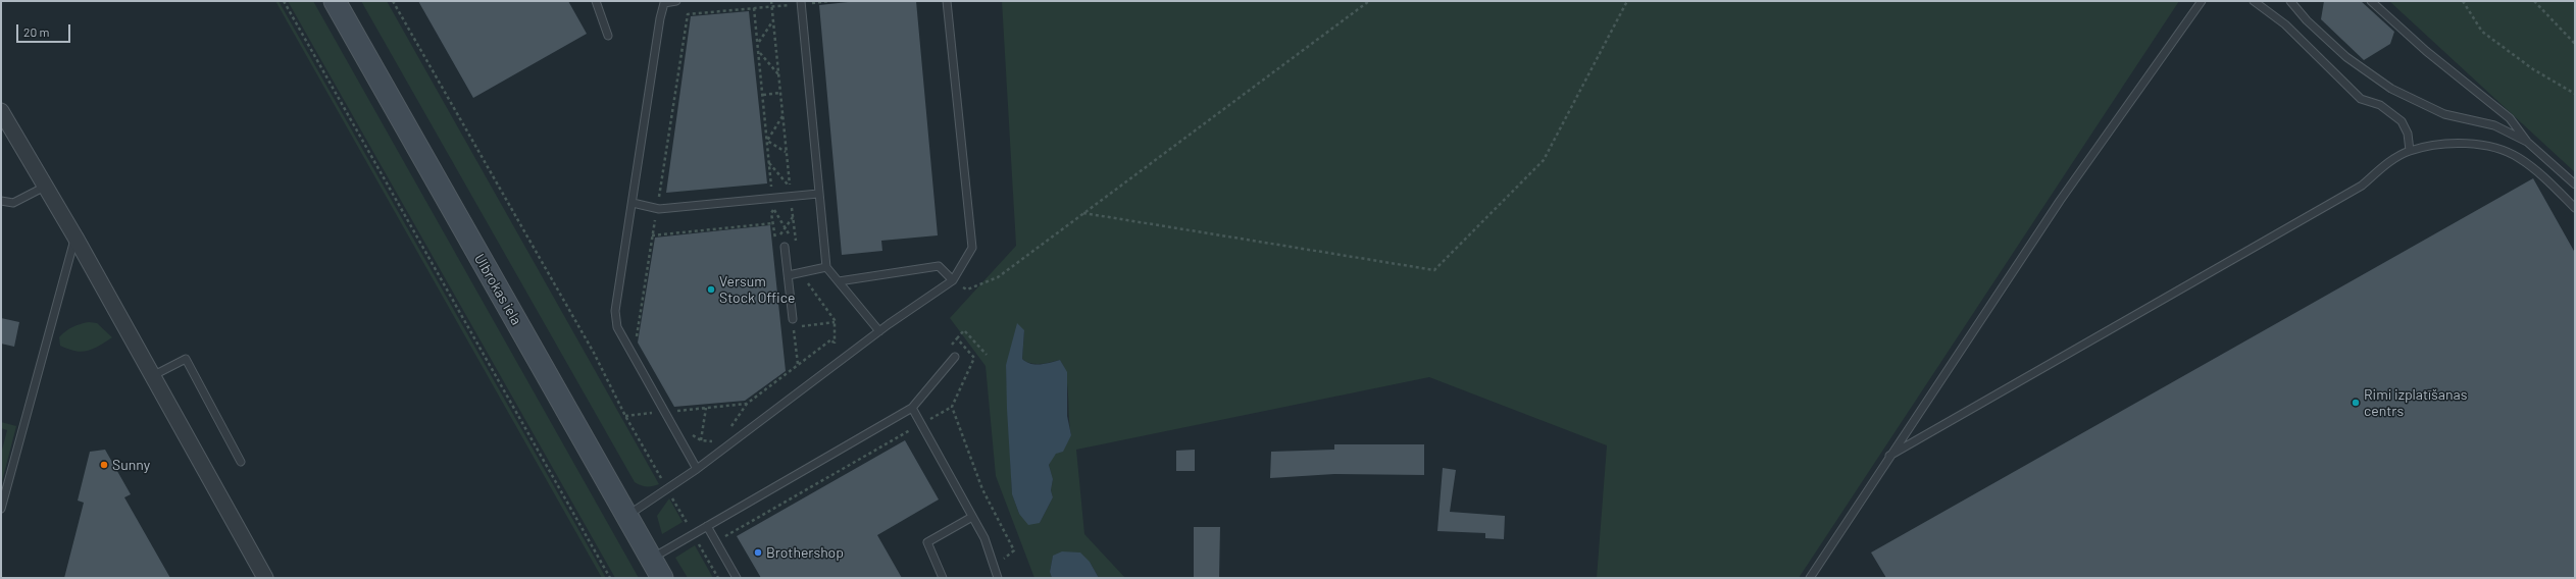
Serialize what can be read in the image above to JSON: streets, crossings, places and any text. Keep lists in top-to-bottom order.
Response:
{
  "streets": {
    "main road": ["Ulbrokas iela"]
  },
  "places": [
    "Versum Stock Office",
    "Rimi izplatīšanas centrs",
    "Sunny",
    "Brothershop"
  ],
  "scale_bar": "20 m"
}
